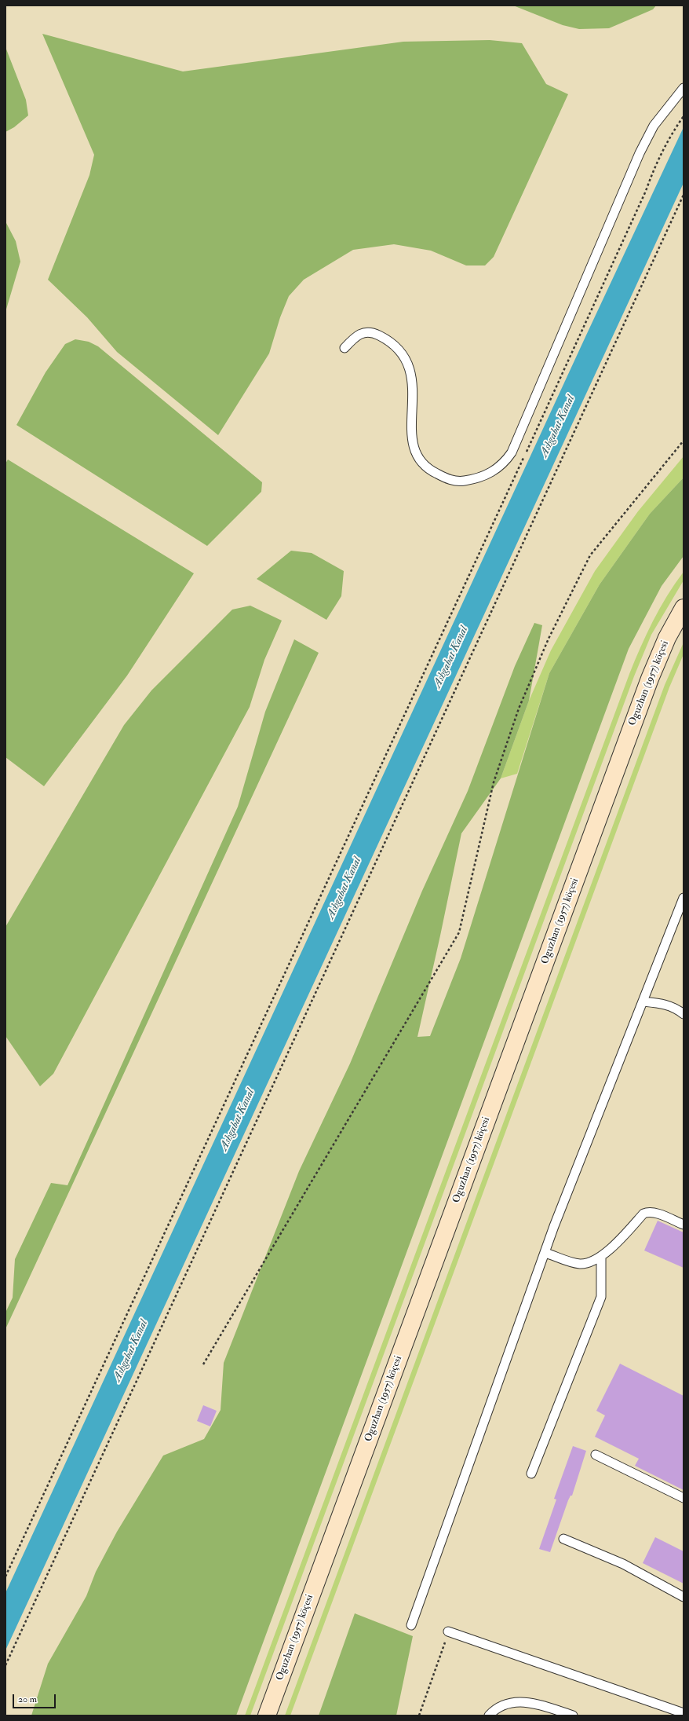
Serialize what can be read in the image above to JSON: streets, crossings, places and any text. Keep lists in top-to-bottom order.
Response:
{
  "streets": {
    "main road": ["Oguzhan (1957) köçesi"]
  },
  "water": ["Ashgabat Kanal"],
  "scale_bar": "20 m"
}
